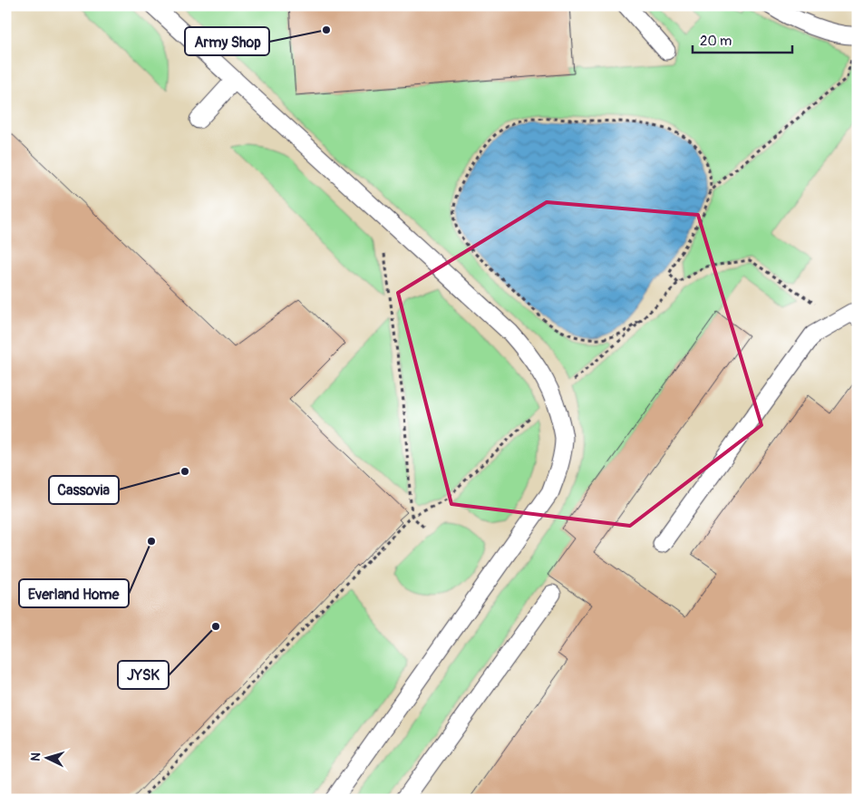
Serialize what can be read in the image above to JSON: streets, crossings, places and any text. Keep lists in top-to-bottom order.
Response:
{
  "places": [
    "Army Shop",
    "Cassovia",
    "Everland Home",
    "JYSK"
  ],
  "scale_bar": "20 m",
  "north": "left"
}
